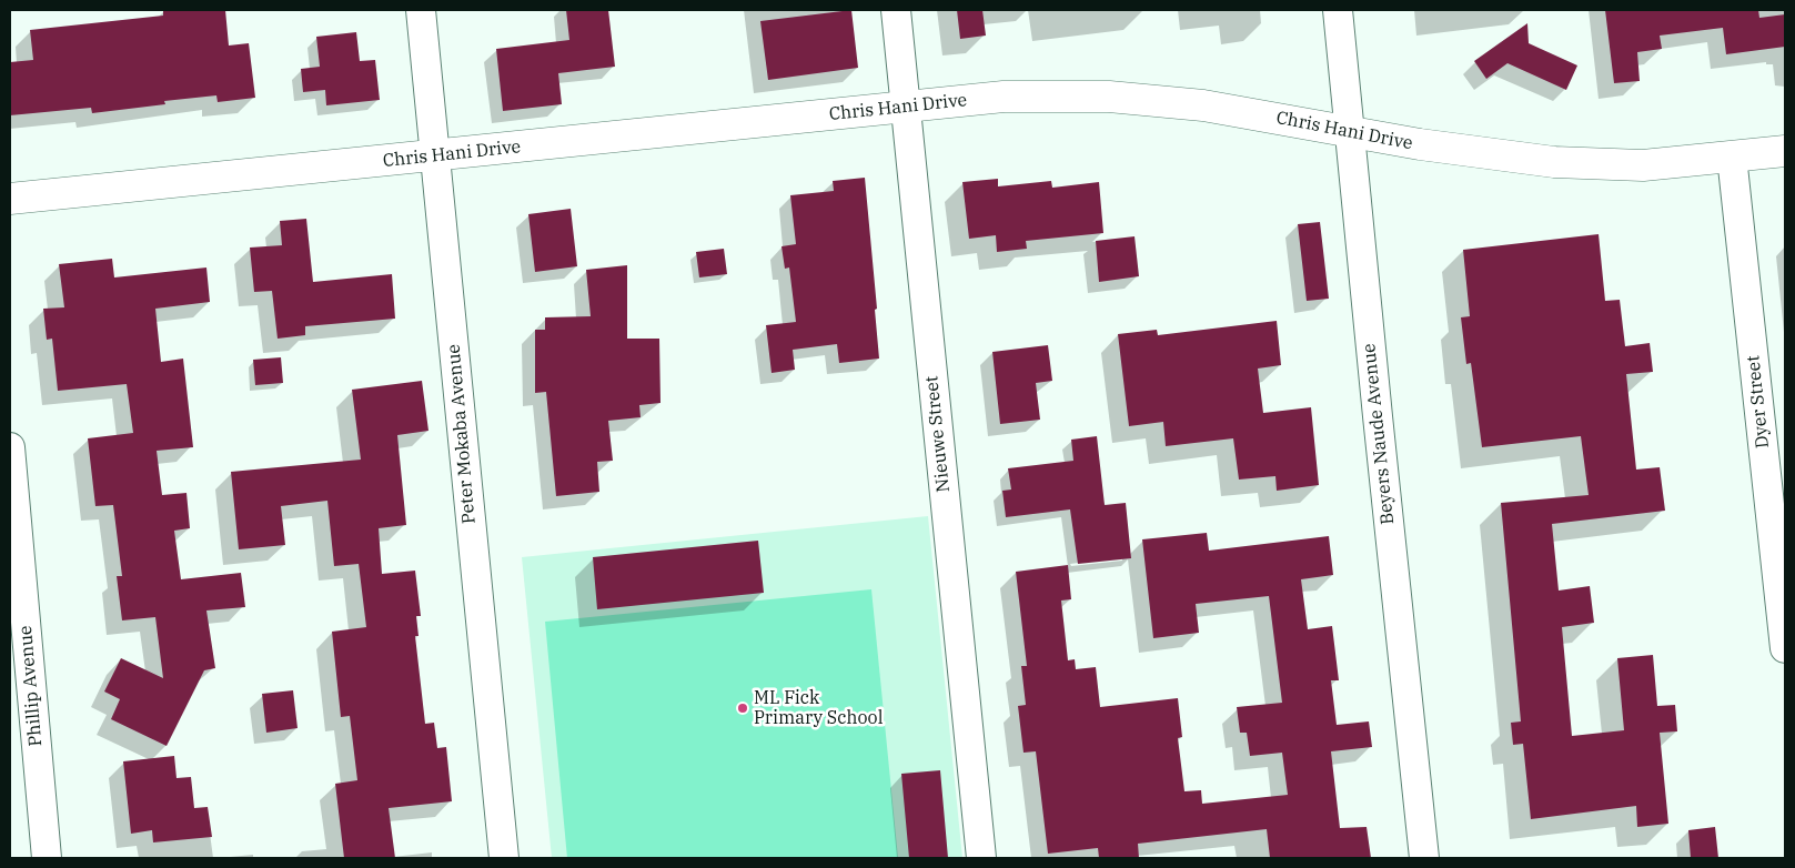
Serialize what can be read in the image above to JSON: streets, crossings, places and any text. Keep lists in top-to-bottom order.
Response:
{
  "streets": {
    "street": [
      "Chris Hani Drive",
      "Dyer Street",
      "Peter Mokaba Avenue",
      "Nieuwe Street",
      "Beyers Naude Avenue",
      "Phillip Avenue"
    ]
  },
  "crossings": [
    ["Chris Hani Drive", "Dyer Street"],
    ["Chris Hani Drive", "Peter Mokaba Avenue"],
    ["Chris Hani Drive", "Nieuwe Street"],
    ["Chris Hani Drive", "Beyers Naude Avenue"]
  ],
  "places": ["ML Fick Primary School"]
}
